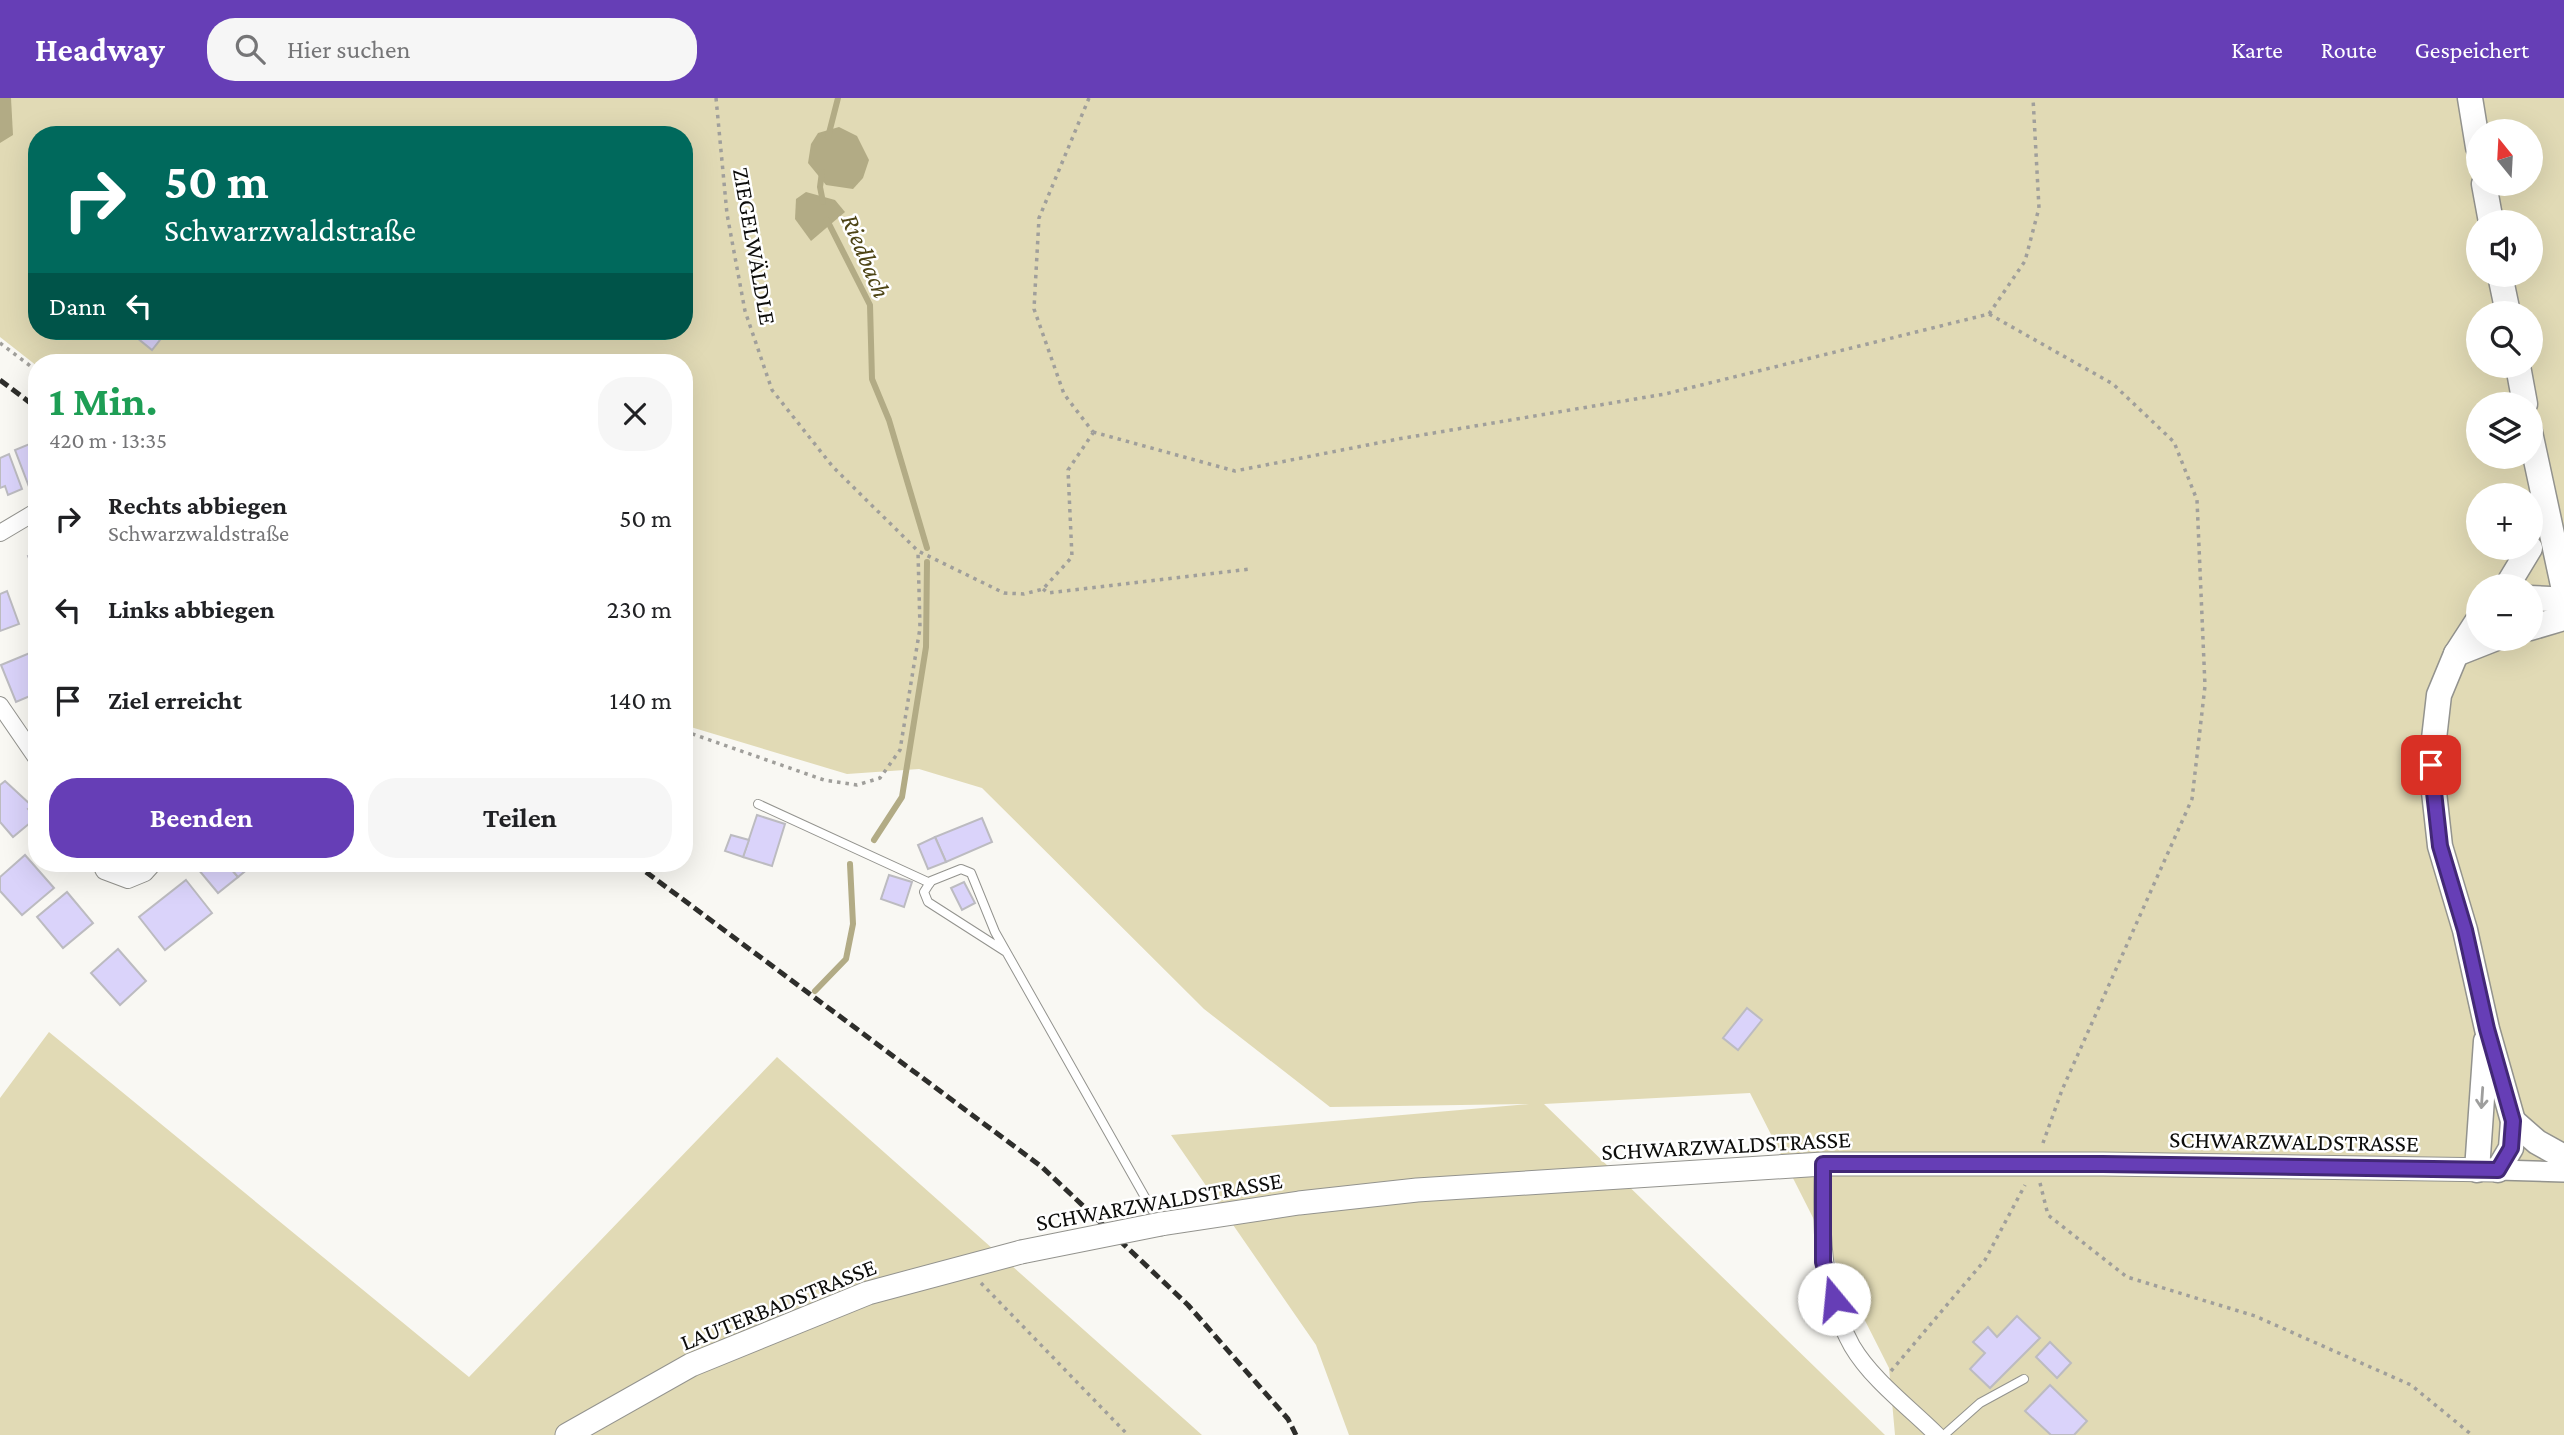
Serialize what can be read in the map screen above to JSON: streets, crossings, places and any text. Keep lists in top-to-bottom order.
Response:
{
  "streets": {
    "main road": ["SCHWARZWALDSTRASSE", "LAUTERBADSTRASSE"],
    "path": ["ZIEGELWÄLDLE"]
  },
  "crossings": [
    ["SCHWARZWALDSTRASSE", "LAUTERBADSTRASSE"]
  ],
  "water": ["Riedbach"],
  "north": "top",
  "page": {
    "header": "Headway",
    "search": "Hier suchen",
    "nav": ["Karte", "Route", "Gespeichert"],
    "map_buttons": ["+", "−"],
    "turn": ["50 m", "Schwarzwaldstraße"],
    "then": "Dann",
    "heading": ["1 Min.", "420 m · 13:35"],
    "list": [
      {
        "name": "Rechts abbiegen",
        "note": "Schwarzwaldstraße",
        "value": "50 m"
      },
      {
        "name": "Links abbiegen",
        "value": "230 m"
      },
      {
        "name": "Ziel erreicht",
        "value": "140 m"
      }
    ],
    "buttons": ["Beenden", "Teilen"]
  }
}
